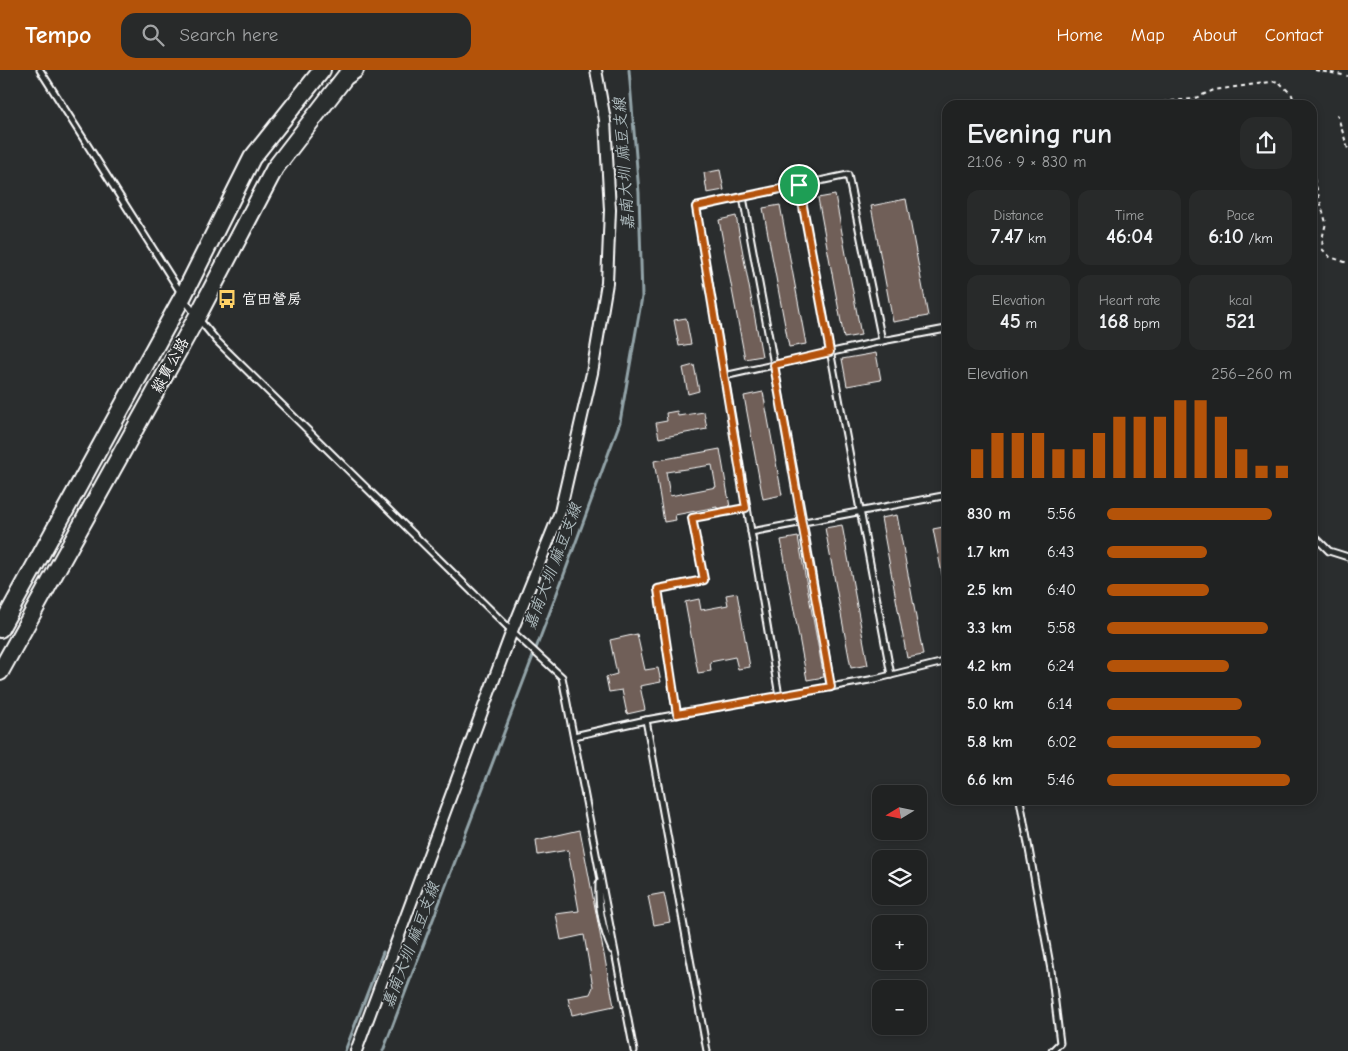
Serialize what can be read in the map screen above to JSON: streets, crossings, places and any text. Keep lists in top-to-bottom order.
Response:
{
  "streets": {
    "main road": ["縱貫公路"]
  },
  "water": ["嘉南大圳 麻豆支線"],
  "places": {
    "bus stop": ["官田營房"]
  },
  "north": "left",
  "page": {
    "header": "Tempo",
    "search": "Search here",
    "nav": [
      "Home",
      "Map",
      "About",
      "Contact"
    ],
    "heading": ["Evening run", "21:06 · 9 × 830 m"],
    "stats": [
      ["Distance", "7.47 km"],
      ["Time", "46:04"],
      ["Pace", "6:10 /km"],
      ["Elevation", "45 m"],
      ["Heart rate", "168 bpm"],
      ["kcal", "521"]
    ],
    "chart": ["Elevation", "256–260 m"],
    "list": [
      {
        "name": "830 m",
        "note": "5:56"
      },
      {
        "name": "1.7 km",
        "note": "6:43"
      },
      {
        "name": "2.5 km",
        "note": "6:40"
      },
      {
        "name": "3.3 km",
        "note": "5:58"
      },
      {
        "name": "4.2 km",
        "note": "6:24"
      },
      {
        "name": "5.0 km",
        "note": "6:14"
      },
      {
        "name": "5.8 km",
        "note": "6:02"
      },
      {
        "name": "6.6 km",
        "note": "5:46"
      }
    ],
    "map_buttons": ["+", "−"]
  }
}
